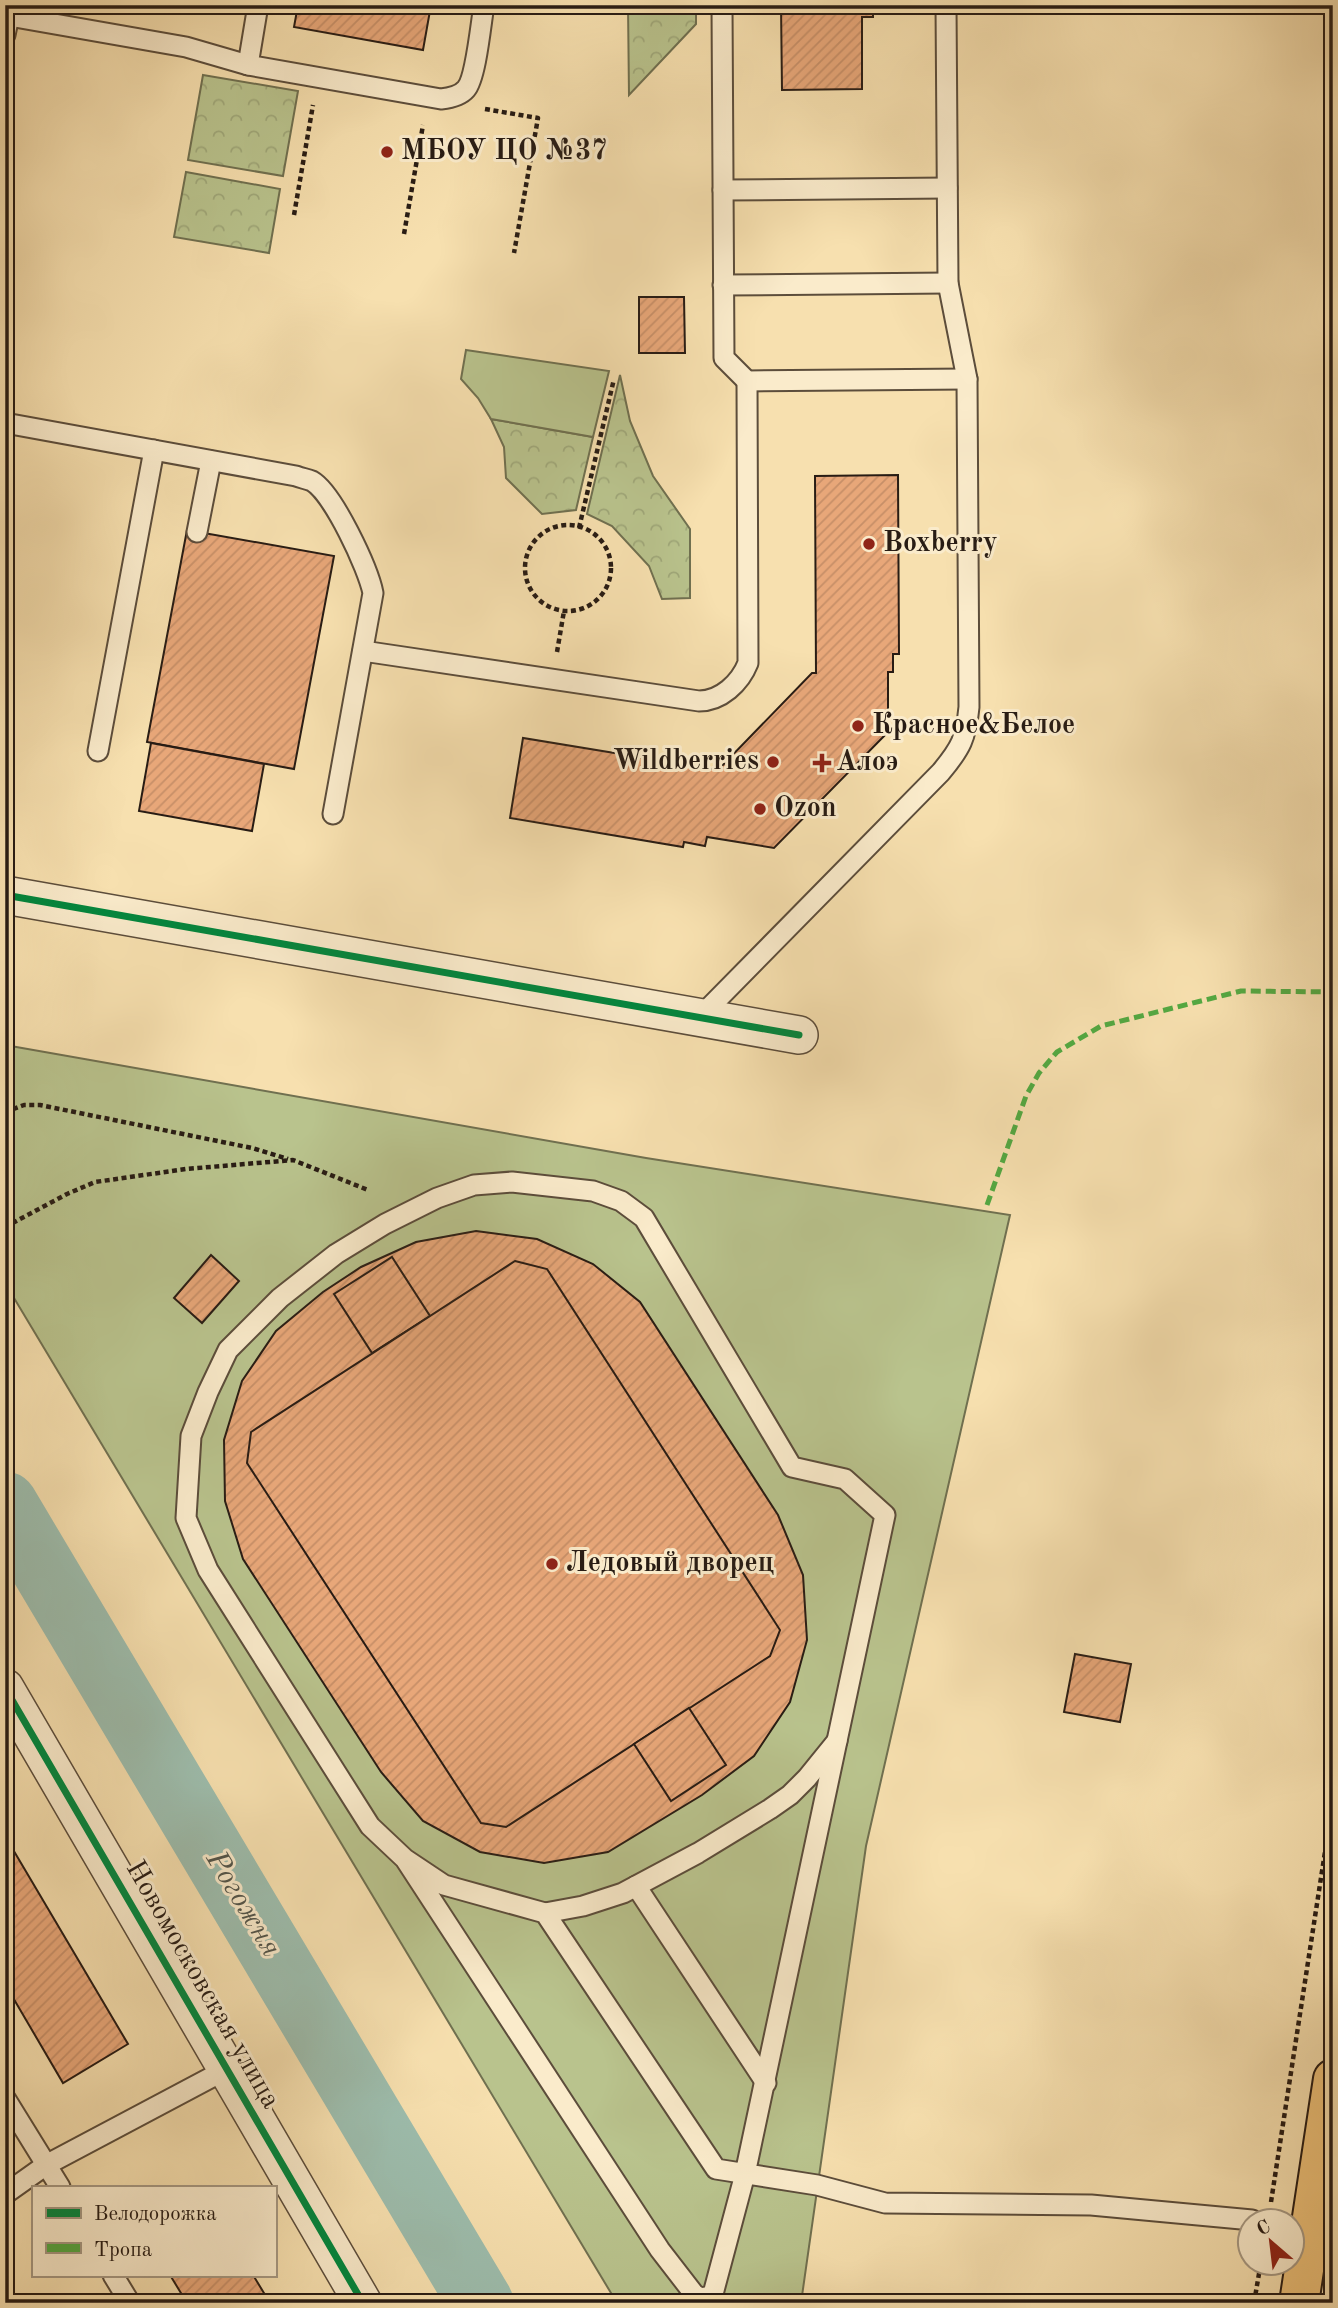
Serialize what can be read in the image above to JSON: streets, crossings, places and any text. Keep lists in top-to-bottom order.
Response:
{
  "streets": {
    "street": ["Новомосковская улица"]
  },
  "water": ["Рогожня"],
  "places": {
    "other": [
      "МБОУ ЦО №37",
      "Boxberry",
      "Красное&Белое",
      "Wildberries",
      "Ozon",
      "Ледовый дворец"
    ],
    "health": ["Алоэ"]
  },
  "legend": ["Велодорожка", "Тропа"],
  "north": "top left"
}
